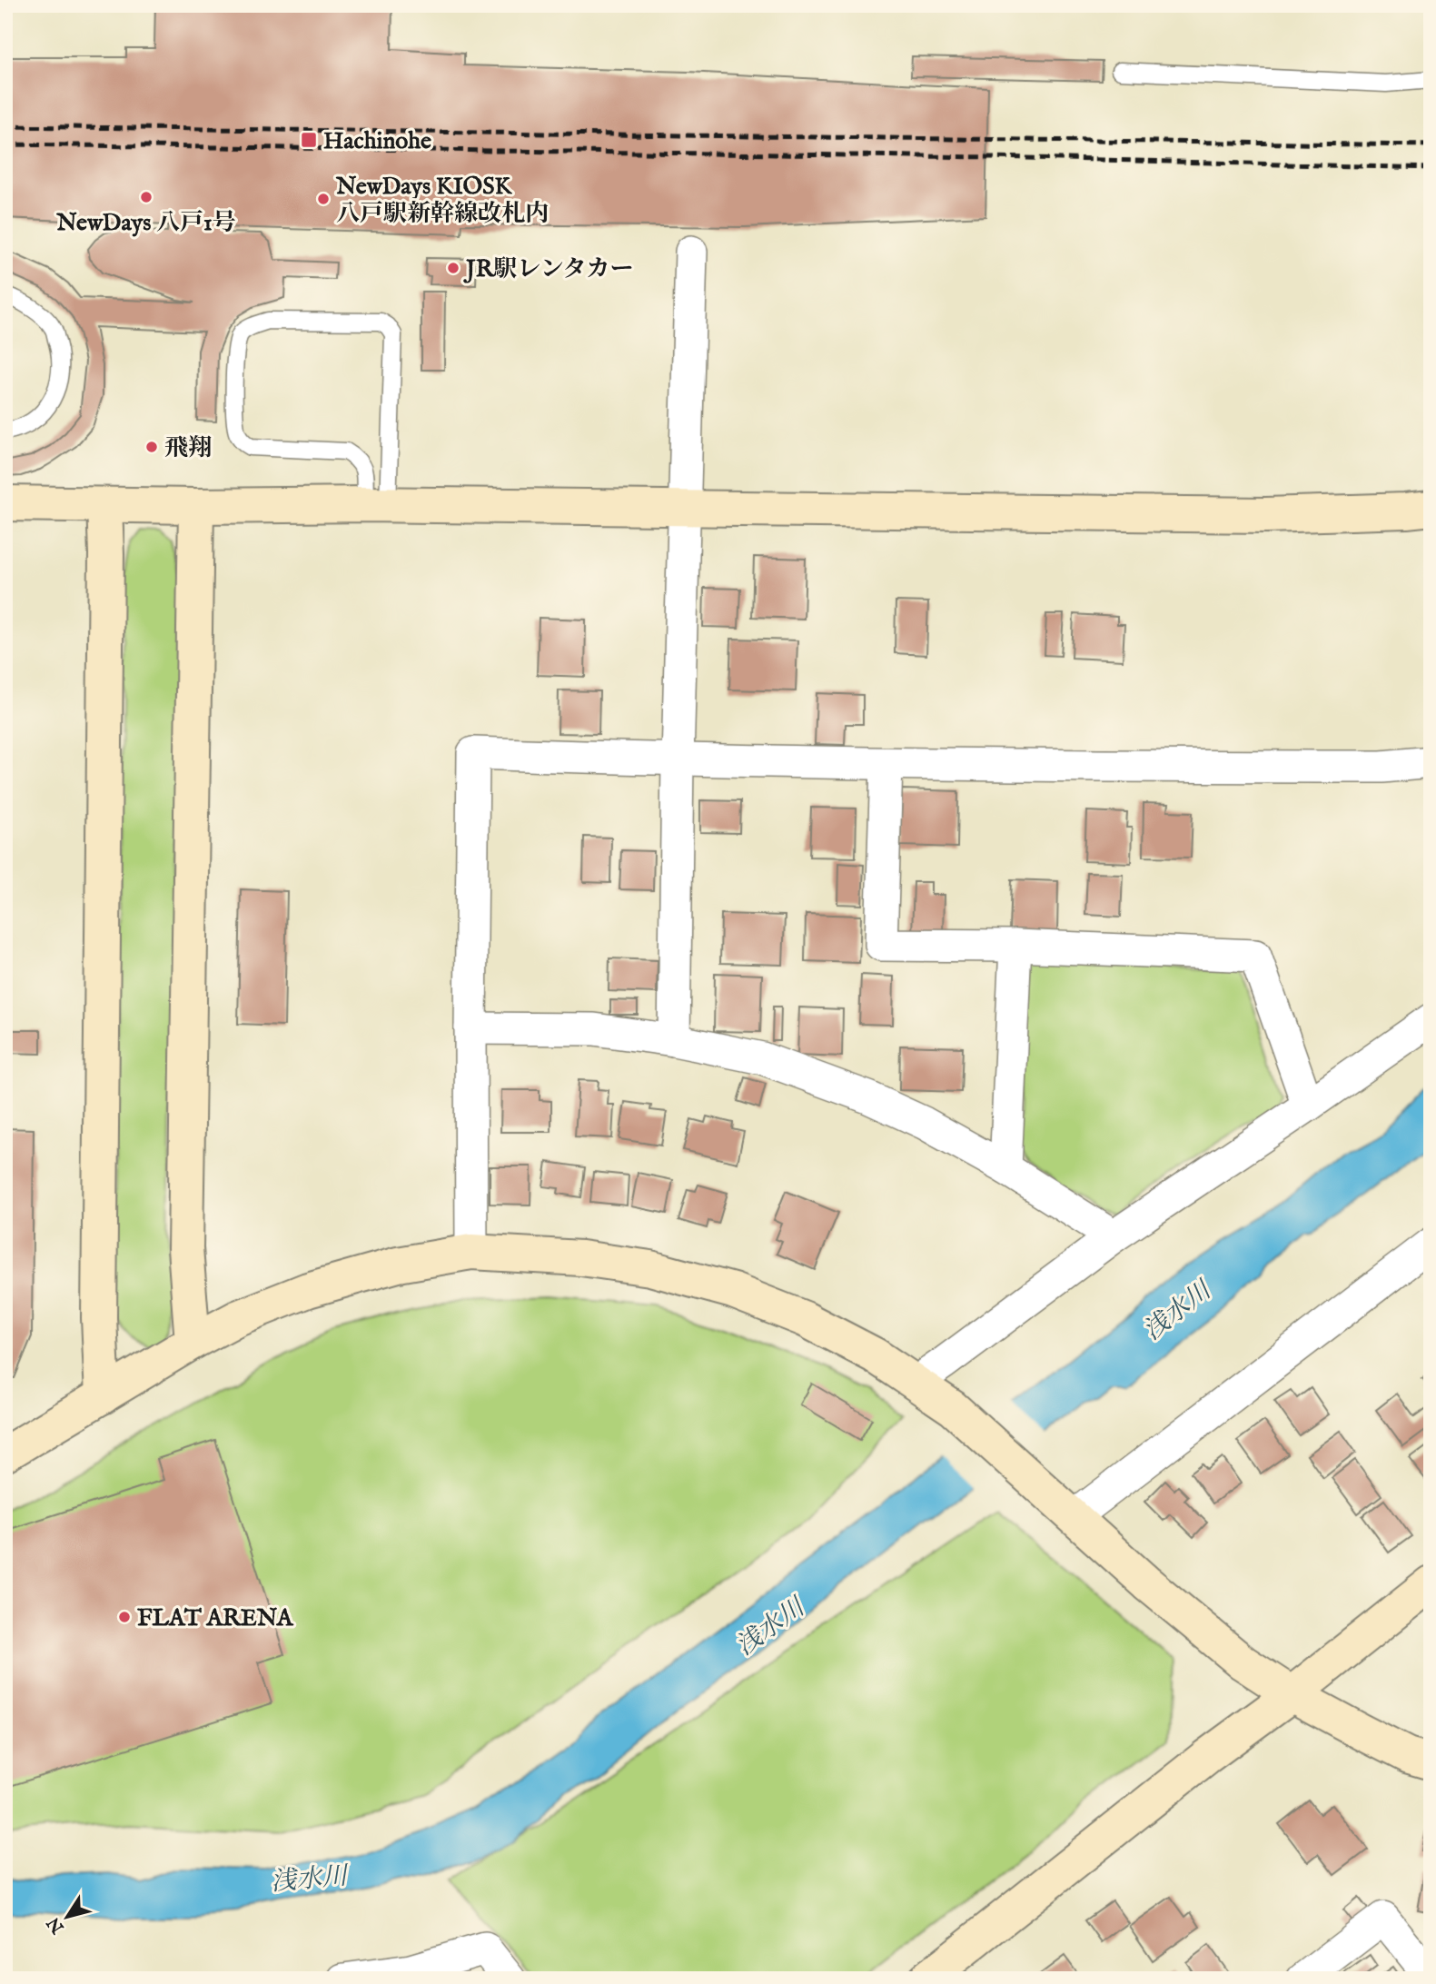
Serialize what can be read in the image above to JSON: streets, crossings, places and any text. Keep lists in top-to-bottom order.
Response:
{
  "water": ["浅水川"],
  "places": {
    "transit": ["Hachinohe"],
    "other": [
      "NewDays 八戸1号",
      "NewDays KIOSK 八戸駅新幹線改札内",
      "JR駅レンタカー",
      "飛翔",
      "FLAT ARENA"
    ]
  },
  "north": "bottom left"
}
